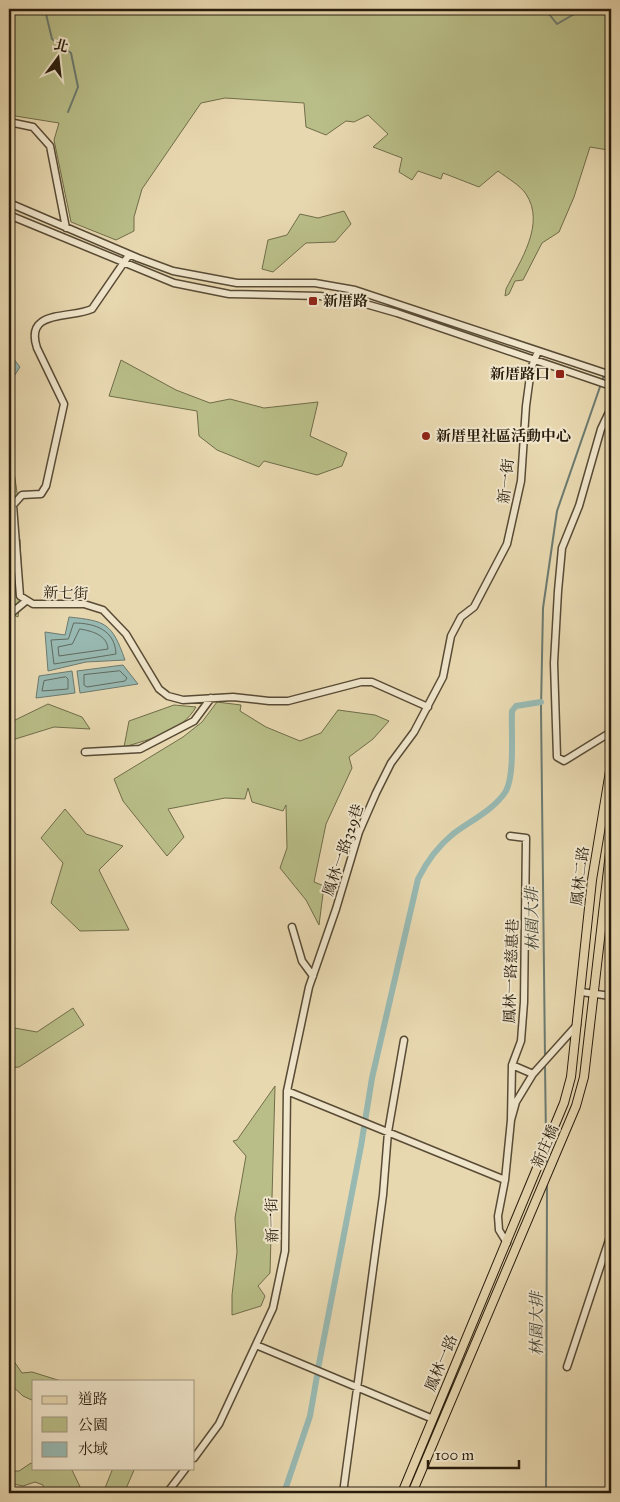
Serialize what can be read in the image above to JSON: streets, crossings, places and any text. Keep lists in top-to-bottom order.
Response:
{
  "streets": {
    "main road": ["鳳林二路", "新庄橋", "鳳林一路"],
    "street": [
      "新一街",
      "新七街",
      "鳳林一路329巷",
      "鳳林一路慈惠巷"
    ]
  },
  "crossings": [
    ["新一街", "鳳林一路329巷"],
    ["新七街", "鳳林一路329巷"],
    ["鳳林二路", "新庄橋"],
    ["新庄橋", "鳳林一路"]
  ],
  "water": ["林園大排"],
  "places": {
    "transit": ["新厝路", "新厝路口"],
    "other": ["新厝里社區活動中心"]
  },
  "legend": ["道路", "公園", "水域"],
  "scale_bar": "100 m",
  "north": "top"
}
